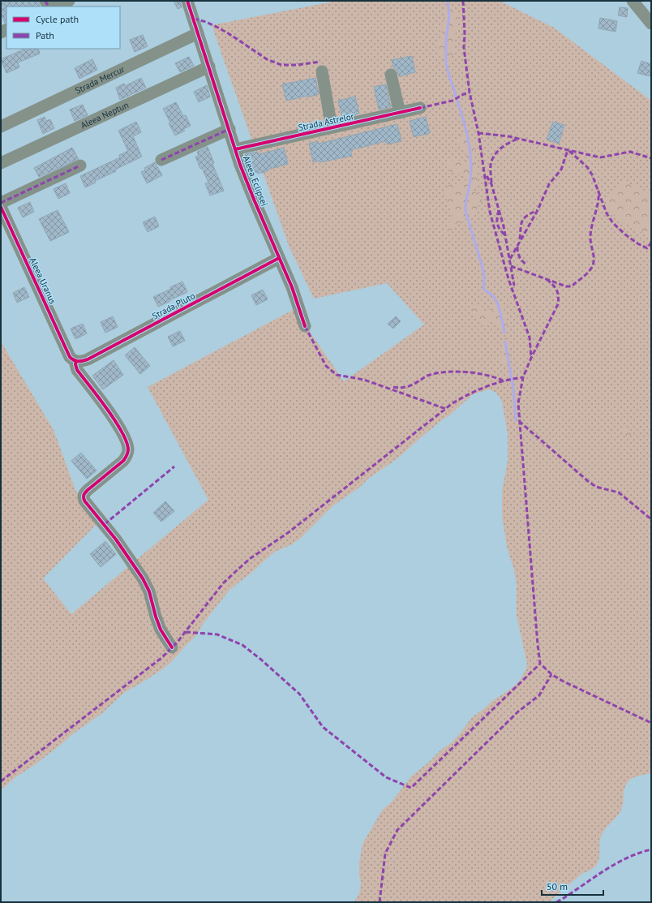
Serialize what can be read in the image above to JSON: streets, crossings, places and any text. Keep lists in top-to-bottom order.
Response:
{
  "streets": {
    "street": [
      "Strada Mercur",
      "Aleea Neptun",
      "Strada Astrelor",
      "Aleea Eclipsei",
      "Aleea Uranus",
      "Strada Pluto"
    ]
  },
  "crossings": [
    ["Strada Mercur", "Aleea Eclipsei"],
    ["Aleea Neptun", "Aleea Eclipsei"],
    ["Strada Astrelor", "Aleea Eclipsei"],
    ["Aleea Eclipsei", "Strada Pluto"],
    ["Aleea Uranus", "Strada Pluto"]
  ],
  "legend": ["Cycle path", "Path"],
  "scale_bar": "50 m"
}
